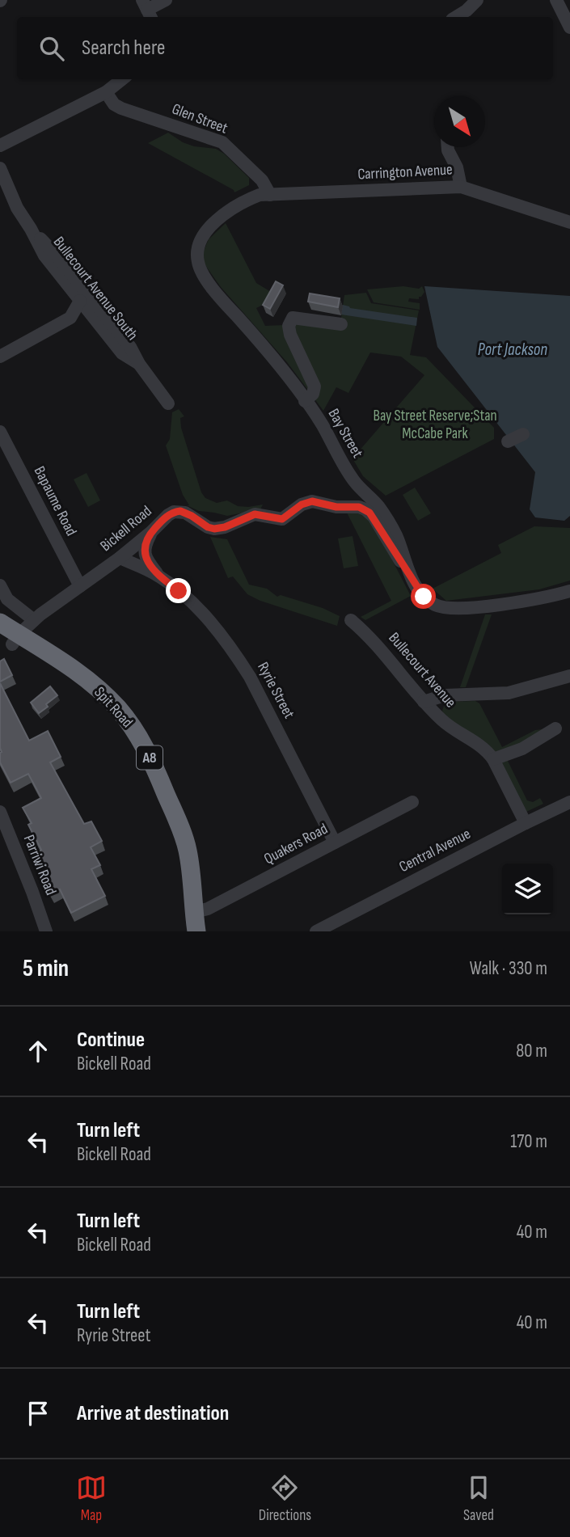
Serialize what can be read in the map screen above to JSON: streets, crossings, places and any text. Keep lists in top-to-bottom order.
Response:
{
  "streets": {
    "highway": ["Spit Road", "A8"],
    "street": [
      "Glen Street",
      "Carrington Avenue",
      "Bullecourt Avenue South",
      "Bay Street",
      "Bapaume Road",
      "Bickell Road",
      "Bullecourt Avenue",
      "Ryrie Street",
      "Quakers Road",
      "Central Avenue",
      "Parriwi Road"
    ]
  },
  "crossings": [
    ["Glen Street", "Carrington Avenue"],
    ["Glen Street", "Bay Street"],
    ["Carrington Avenue", "Bay Street"],
    ["Bay Street", "Bickell Road"],
    ["Bapaume Road", "Bickell Road"],
    ["Bickell Road", "Ryrie Street"],
    ["Bickell Road", "Spit Road"],
    ["Bullecourt Avenue", "Central Avenue"],
    ["Ryrie Street", "Quakers Road"],
    ["Spit Road", "Quakers Road"]
  ],
  "water": ["Port Jackson"],
  "parks": ["Bay Street Reserve;Stan McCabe Park"],
  "north": "bottom right",
  "page": {
    "search": "Search here",
    "heading": ["5 min", "Walk · 330 m"],
    "list": [
      ["Continue", "Bickell Road", "80 m"],
      ["Turn left", "Bickell Road", "170 m"],
      ["Turn left", "Bickell Road", "40 m"],
      ["Turn left", "Ryrie Street", "40 m"],
      "Arrive at destination"
    ],
    "nav": ["Map", "Directions", "Saved"]
  }
}
